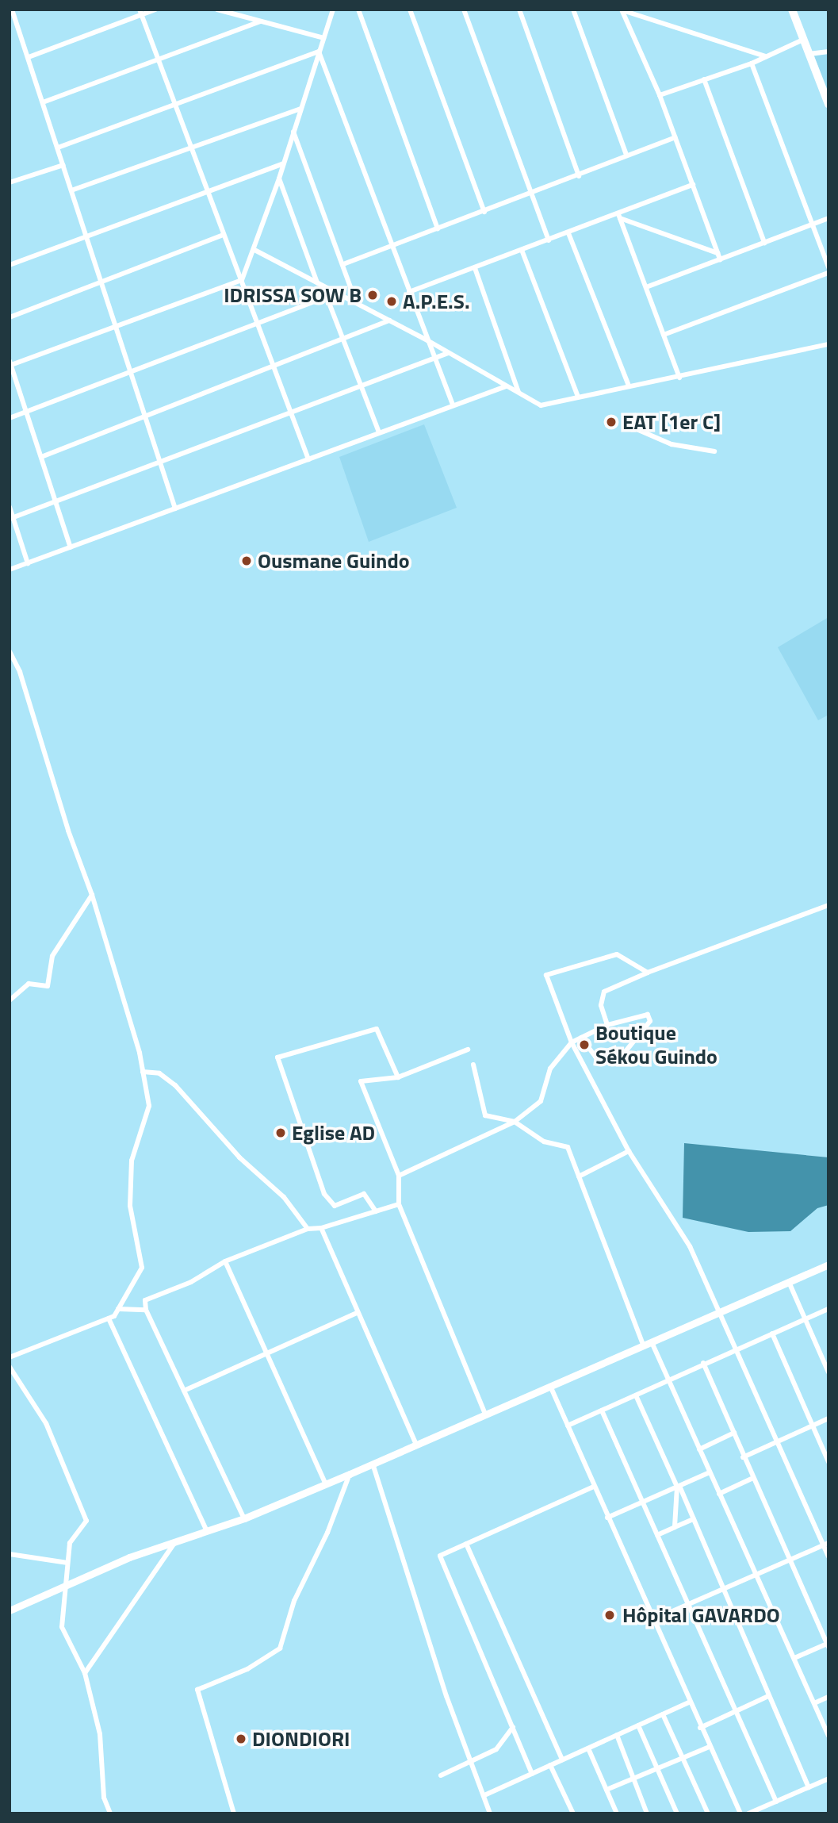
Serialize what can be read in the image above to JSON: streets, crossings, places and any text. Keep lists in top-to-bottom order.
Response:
{
  "places": [
    "IDRISSA SOW B",
    "A.P.E.S.",
    "EAT [1er C]",
    "Ousmane Guindo",
    "Boutique Sékou Guindo",
    "Eglise AD",
    "Hôpital GAVARDO",
    "DIONDIORI"
  ]
}
